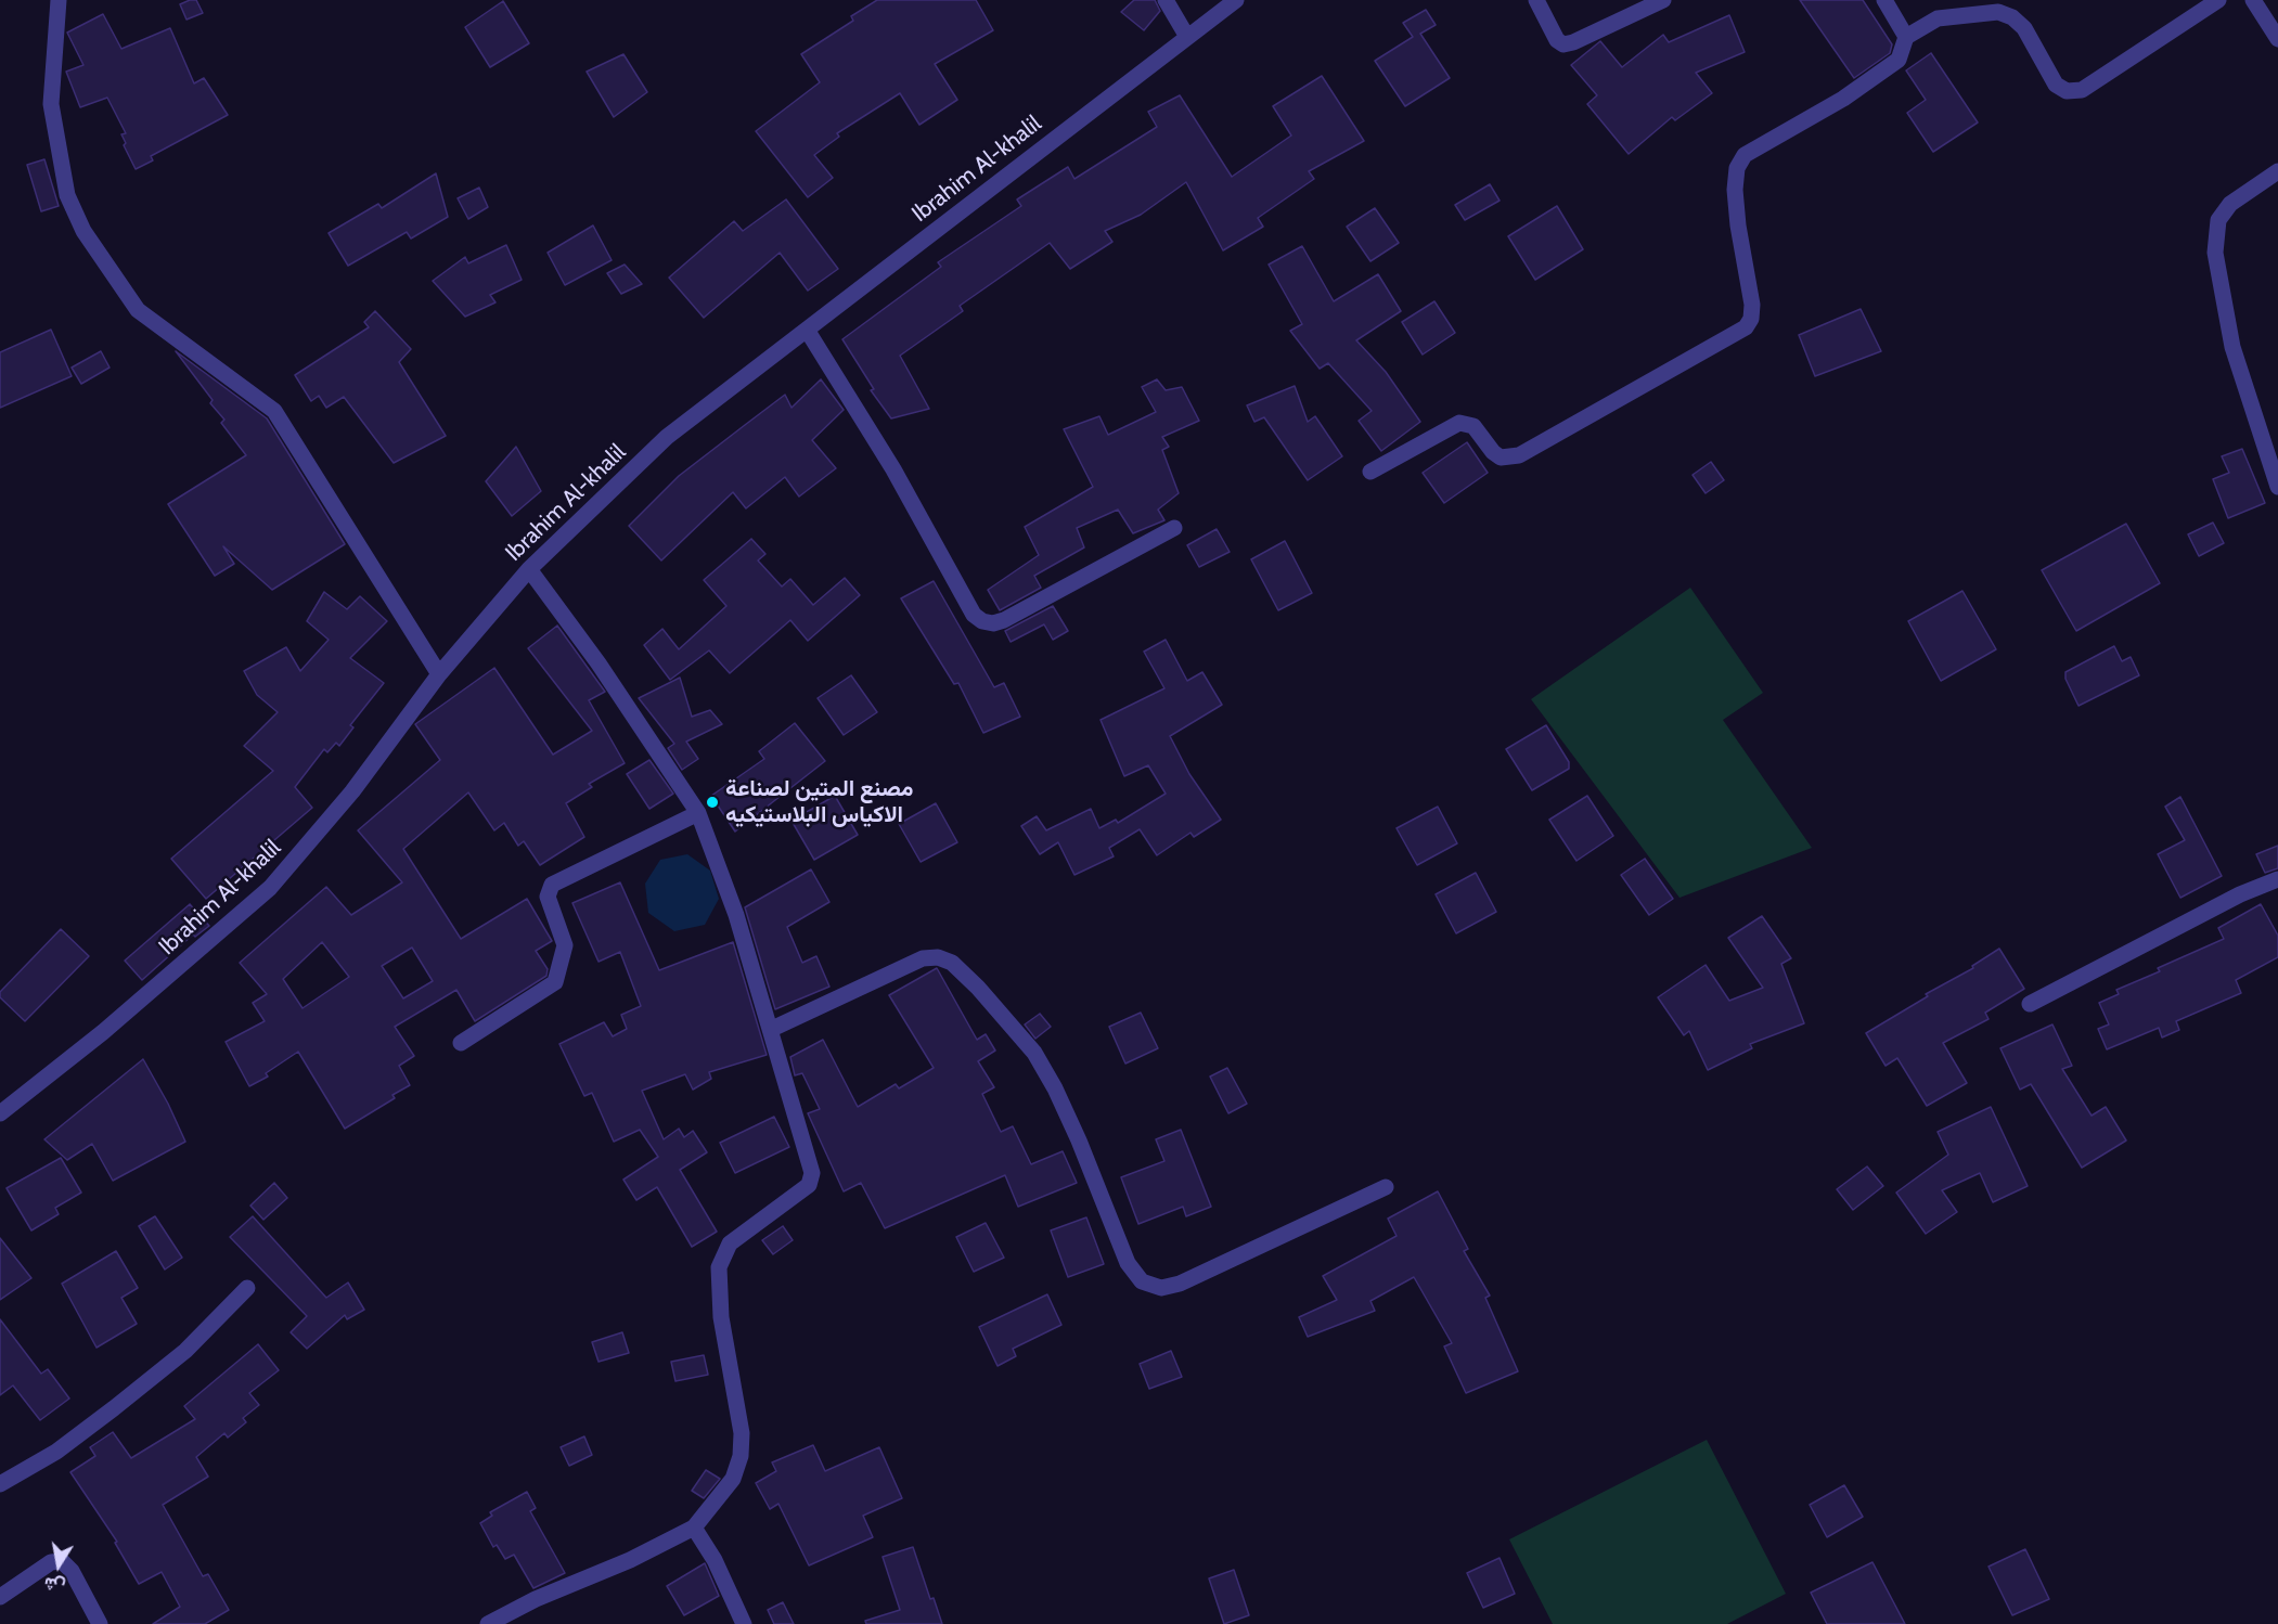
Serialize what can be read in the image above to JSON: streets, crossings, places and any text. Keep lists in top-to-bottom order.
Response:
{
  "streets": {
    "street": ["Ibrahim Al-khalil"]
  },
  "places": ["مصنع المتين لصناعة الاكياس البلاستيكيه"],
  "north": "bottom"
}
